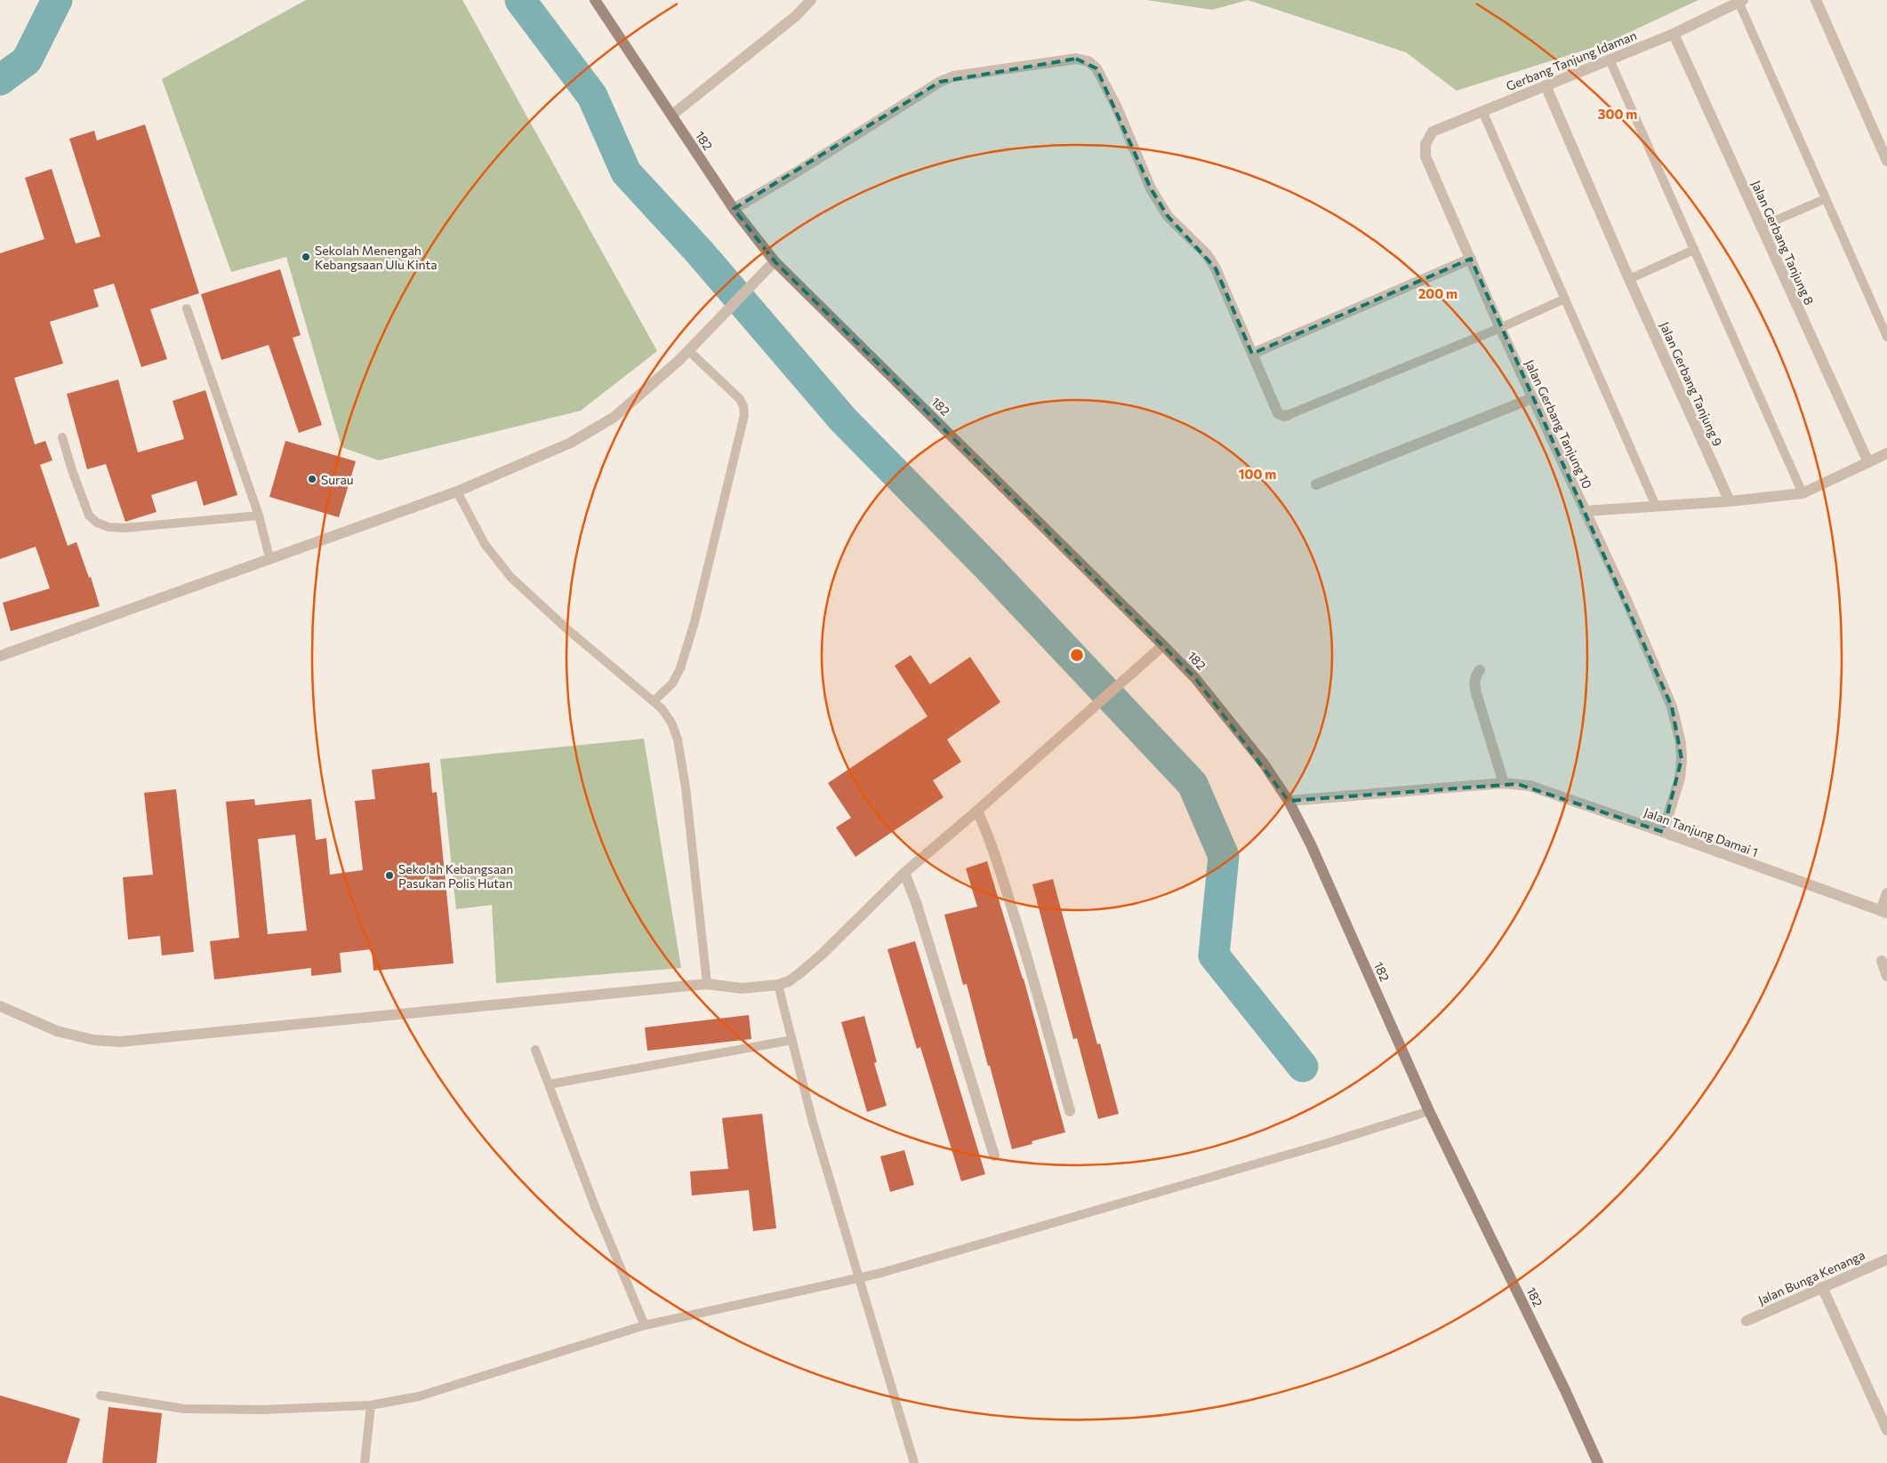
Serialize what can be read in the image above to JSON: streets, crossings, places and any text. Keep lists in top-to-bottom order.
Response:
{
  "streets": {
    "street": [
      "Gerbang Tanjung Idaman",
      "182",
      "Jalan Gerbang Tanjung 8",
      "Jalan Gerbang Tanjung 9",
      "Jalan Gerbang Tanjung 10",
      "Jalan Tanjung Damai 1",
      "Jalan Bunga Kenanga"
    ]
  },
  "crossings": [
    ["Gerbang Tanjung Idaman", "Jalan Gerbang Tanjung 8"],
    ["Gerbang Tanjung Idaman", "Jalan Gerbang Tanjung 9"],
    ["Gerbang Tanjung Idaman", "Jalan Gerbang Tanjung 10"],
    ["182", "Jalan Tanjung Damai 1"],
    ["Jalan Gerbang Tanjung 10", "Jalan Tanjung Damai 1"]
  ],
  "places": ["Sekolah Menengah Kebangsaan Ulu Kinta", "Surau", "Sekolah Kebangsaan Pasukan Polis Hutan"],
  "rings": ["300 m", "200 m", "100 m"]
}
